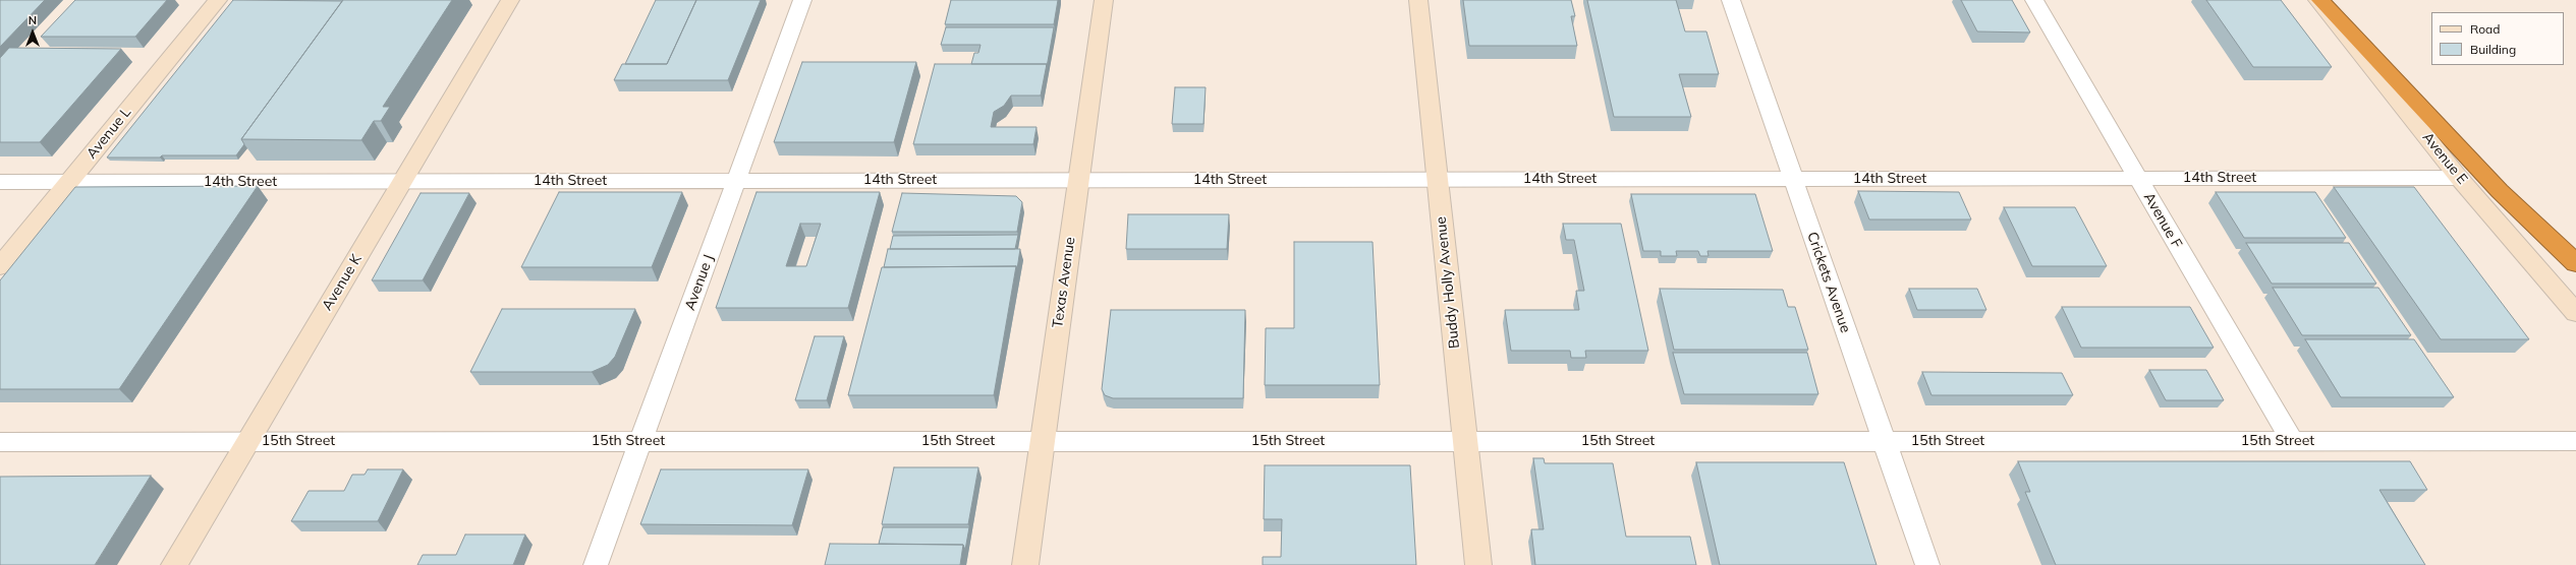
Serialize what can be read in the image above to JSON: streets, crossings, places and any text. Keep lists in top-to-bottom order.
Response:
{
  "streets": {
    "main road": [
      "Avenue L",
      "Avenue E",
      "Avenue K",
      "Texas Avenue",
      "Buddy Holly Avenue"
    ],
    "street": [
      "14th Street",
      "Avenue F",
      "Avenue J",
      "Crickets Avenue",
      "15th Street"
    ]
  },
  "crossings": [
    ["Avenue L", "14th Street"],
    ["Avenue E", "14th Street"],
    ["14th Street", "Avenue F"],
    ["14th Street", "Avenue K"],
    ["14th Street", "Avenue J"],
    ["14th Street", "Texas Avenue"],
    ["14th Street", "Buddy Holly Avenue"],
    ["14th Street", "Crickets Avenue"],
    ["Avenue F", "15th Street"],
    ["Avenue K", "15th Street"],
    ["Avenue J", "15th Street"],
    ["Texas Avenue", "15th Street"],
    ["Buddy Holly Avenue", "15th Street"],
    ["Crickets Avenue", "15th Street"]
  ],
  "legend": ["Road", "Building"],
  "north": "top"
}
